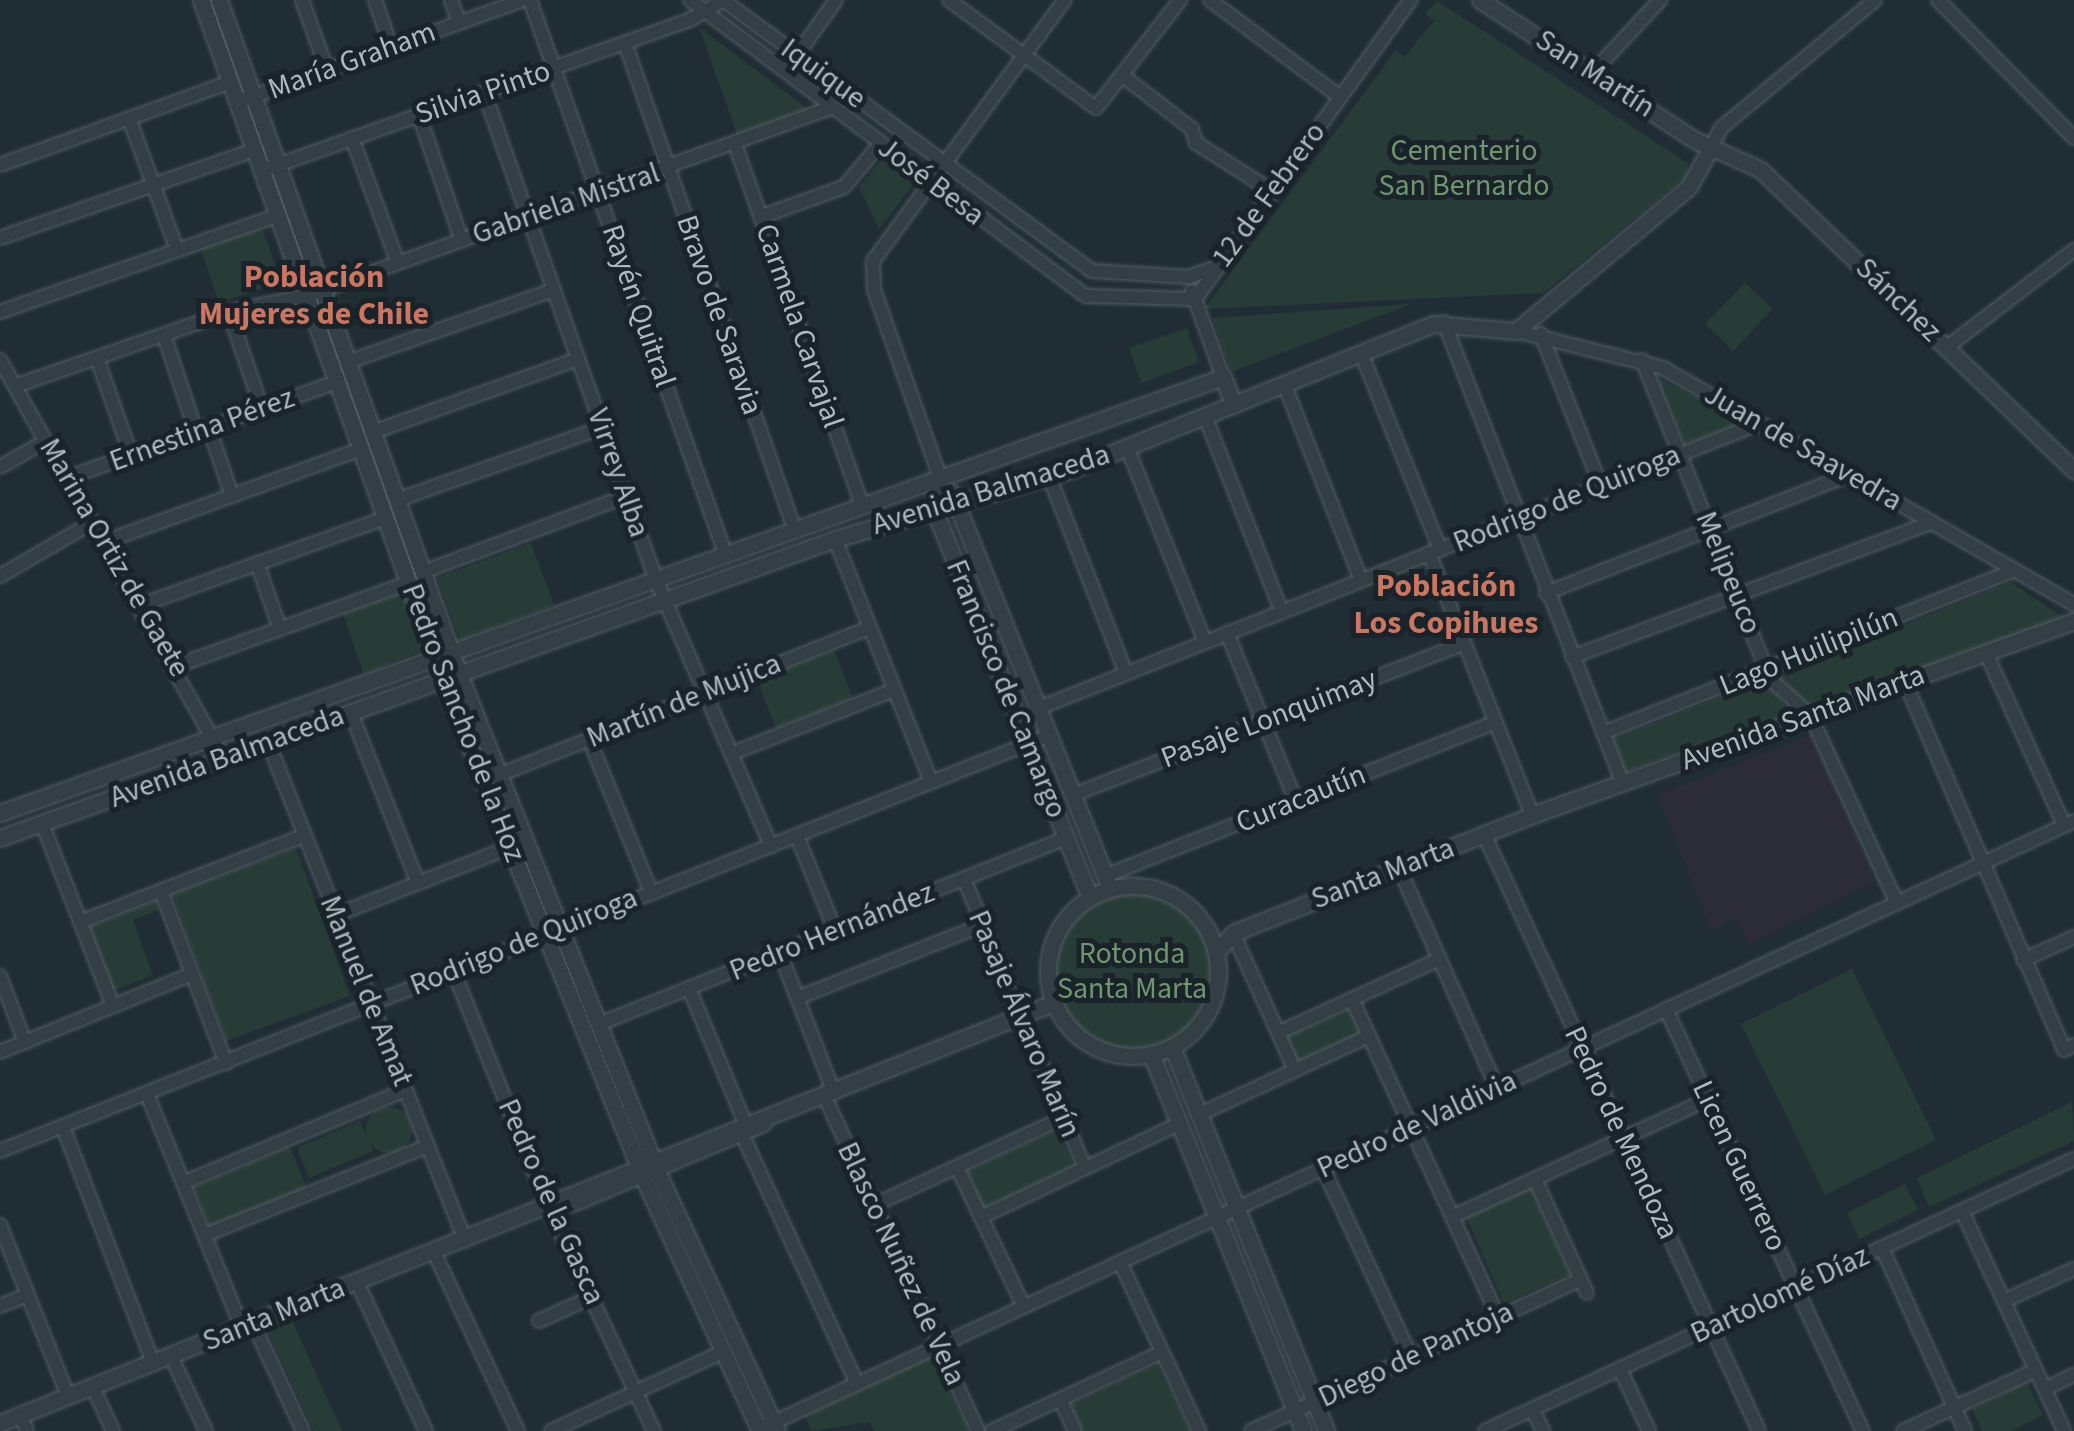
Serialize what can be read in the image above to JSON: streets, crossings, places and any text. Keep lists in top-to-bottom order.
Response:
{
  "streets": {
    "street": [
      "María Graham",
      "Iquique",
      "San Martín",
      "Silvia Pinto",
      "José Besa",
      "12 de Febrero",
      "Gabriela Mistral",
      "Sánchez",
      "Rayén Quitral",
      "Bravo de Saravia",
      "Carmela Carvajal",
      "Ernestina Pérez",
      "Juan de Saavedra",
      "Virrey Alba",
      "Avenida Balmaceda",
      "Rodrigo de Quiroga",
      "Marina Ortiz de Gaete",
      "Melipeuco",
      "Lago Huilipilún",
      "Francisco de Camargo",
      "Martín de Mujica",
      "Avenida Santa Marta",
      "Pasaje Lonquimay",
      "Pedro Sancho de la Hoz",
      "Curacautín",
      "Santa Marta",
      "Pedro Hernández",
      "Manuel de Amat",
      "Pasaje Álvaro Marín",
      "Pedro de Valdivia",
      "Pedro de Mendoza",
      "Licen Guerrero",
      "Pedro de la Gasca",
      "Blasco Nuñez de Vela",
      "Bartolomé Díaz",
      "Diego de Pantoja"
    ]
  },
  "crossings": [
    ["María Graham", "Rayén Quitral"],
    ["María Graham", "Pedro Sancho de la Hoz"],
    ["Iquique", "12 de Febrero"],
    ["Iquique", "Francisco de Camargo"],
    ["San Martín", "Sánchez"],
    ["Silvia Pinto", "José Besa"],
    ["Silvia Pinto", "Rayén Quitral"],
    ["Silvia Pinto", "Bravo de Saravia"],
    ["Silvia Pinto", "Virrey Alba"],
    ["Silvia Pinto", "Pedro Sancho de la Hoz"],
    ["José Besa", "12 de Febrero"],
    ["José Besa", "Gabriela Mistral"],
    ["José Besa", "Francisco de Camargo"],
    ["12 de Febrero", "Avenida Balmaceda"],
    ["Gabriela Mistral", "Rayén Quitral"],
    ["Gabriela Mistral", "Bravo de Saravia"],
    ["Gabriela Mistral", "Carmela Carvajal"],
    ["Gabriela Mistral", "Virrey Alba"],
    ["Gabriela Mistral", "Marina Ortiz de Gaete"],
    ["Gabriela Mistral", "Pedro Sancho de la Hoz"],
    ["Rayén Quitral", "Avenida Balmaceda"],
    ["Bravo de Saravia", "Avenida Balmaceda"],
    ["Carmela Carvajal", "Avenida Balmaceda"],
    ["Ernestina Pérez", "Marina Ortiz de Gaete"],
    ["Ernestina Pérez", "Pedro Sancho de la Hoz"],
    ["Juan de Saavedra", "Avenida Balmaceda"],
    ["Juan de Saavedra", "Rodrigo de Quiroga"],
    ["Juan de Saavedra", "Melipeuco"],
    ["Juan de Saavedra", "Lago Huilipilún"],
    ["Virrey Alba", "Avenida Balmaceda"],
    ["Virrey Alba", "Rodrigo de Quiroga"],
    ["Virrey Alba", "Martín de Mujica"],
    ["Avenida Balmaceda", "Marina Ortiz de Gaete"],
    ["Avenida Balmaceda", "Francisco de Camargo"],
    ["Avenida Balmaceda", "Pedro Sancho de la Hoz"],
    ["Avenida Balmaceda", "Manuel de Amat"],
    ["Rodrigo de Quiroga", "Melipeuco"],
    ["Rodrigo de Quiroga", "Francisco de Camargo"],
    ["Rodrigo de Quiroga", "Pedro Sancho de la Hoz"],
    ["Rodrigo de Quiroga", "Manuel de Amat"],
    ["Rodrigo de Quiroga", "Pedro de la Gasca"],
    ["Melipeuco", "Lago Huilipilún"],
    ["Melipeuco", "Avenida Santa Marta"],
    ["Melipeuco", "Pedro de Valdivia"],
    ["Francisco de Camargo", "Pasaje Lonquimay"],
    ["Francisco de Camargo", "Curacautín"],
    ["Francisco de Camargo", "Santa Marta"],
    ["Francisco de Camargo", "Pedro Hernández"],
    ["Martín de Mujica", "Pedro Sancho de la Hoz"],
    ["Avenida Santa Marta", "Santa Marta"],
    ["Pedro Sancho de la Hoz", "Santa Marta"],
    ["Pedro Sancho de la Hoz", "Pedro Hernández"],
    ["Pedro Sancho de la Hoz", "Pedro de Valdivia"],
    ["Curacautín", "Santa Marta"],
    ["Santa Marta", "Manuel de Amat"],
    ["Santa Marta", "Pasaje Álvaro Marín"],
    ["Santa Marta", "Pedro de Mendoza"],
    ["Santa Marta", "Pedro de la Gasca"],
    ["Santa Marta", "Blasco Nuñez de Vela"],
    ["Pedro Hernández", "Pasaje Álvaro Marín"],
    ["Pedro Hernández", "Blasco Nuñez de Vela"],
    ["Pedro de Valdivia", "Pedro de Mendoza"],
    ["Pedro de Valdivia", "Licen Guerrero"],
    ["Pedro de Valdivia", "Blasco Nuñez de Vela"],
    ["Pedro de Mendoza", "Bartolomé Díaz"],
    ["Licen Guerrero", "Bartolomé Díaz"]
  ],
  "districts": ["Población Mujeres de Chile", "Población Los Copihues"],
  "parks": ["Cementerio San Bernardo", "Rotonda Santa Marta"]
}
